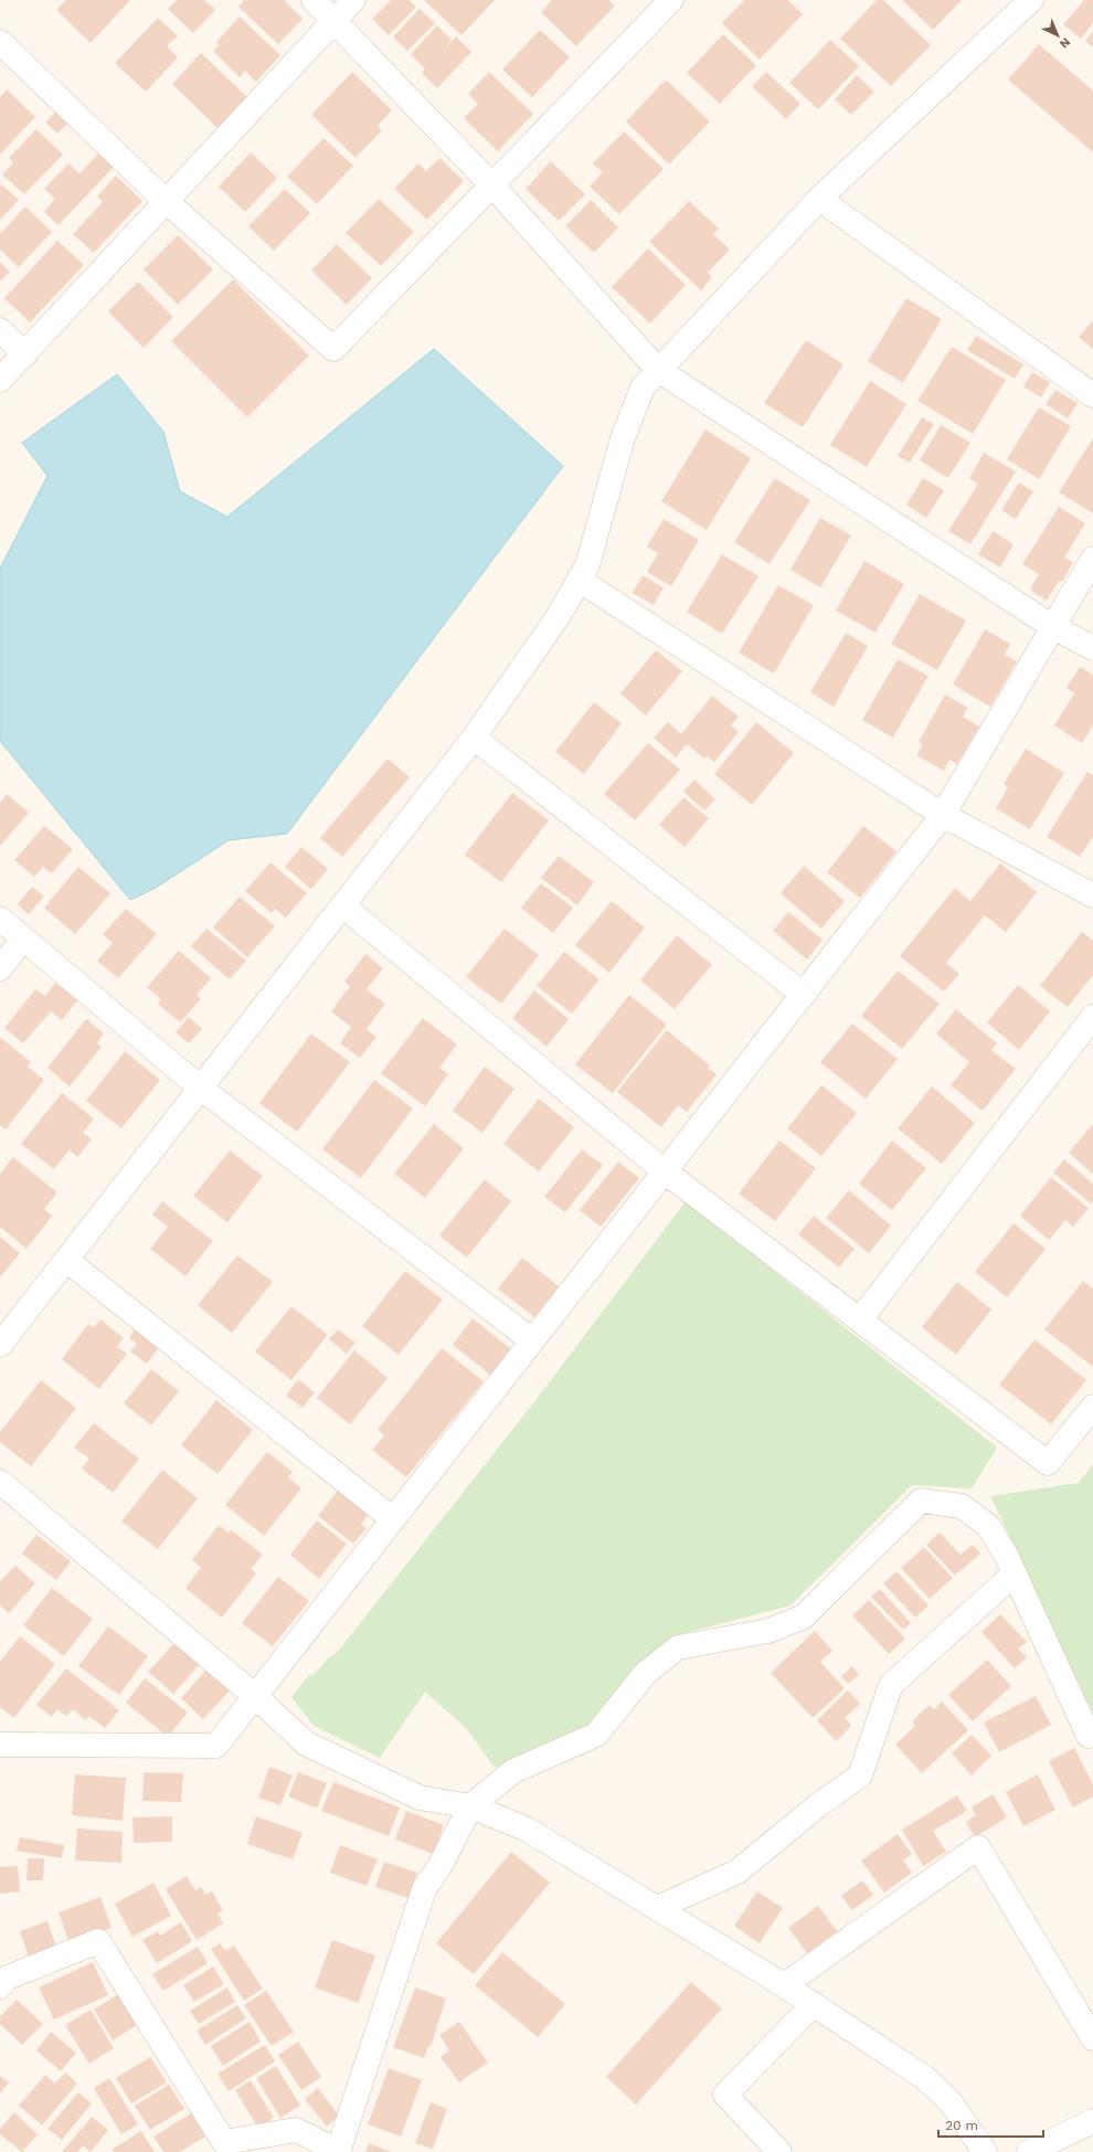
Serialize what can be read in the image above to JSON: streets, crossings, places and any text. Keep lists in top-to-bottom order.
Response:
{
  "scale_bar": "20 m",
  "north": "bottom right"
}
